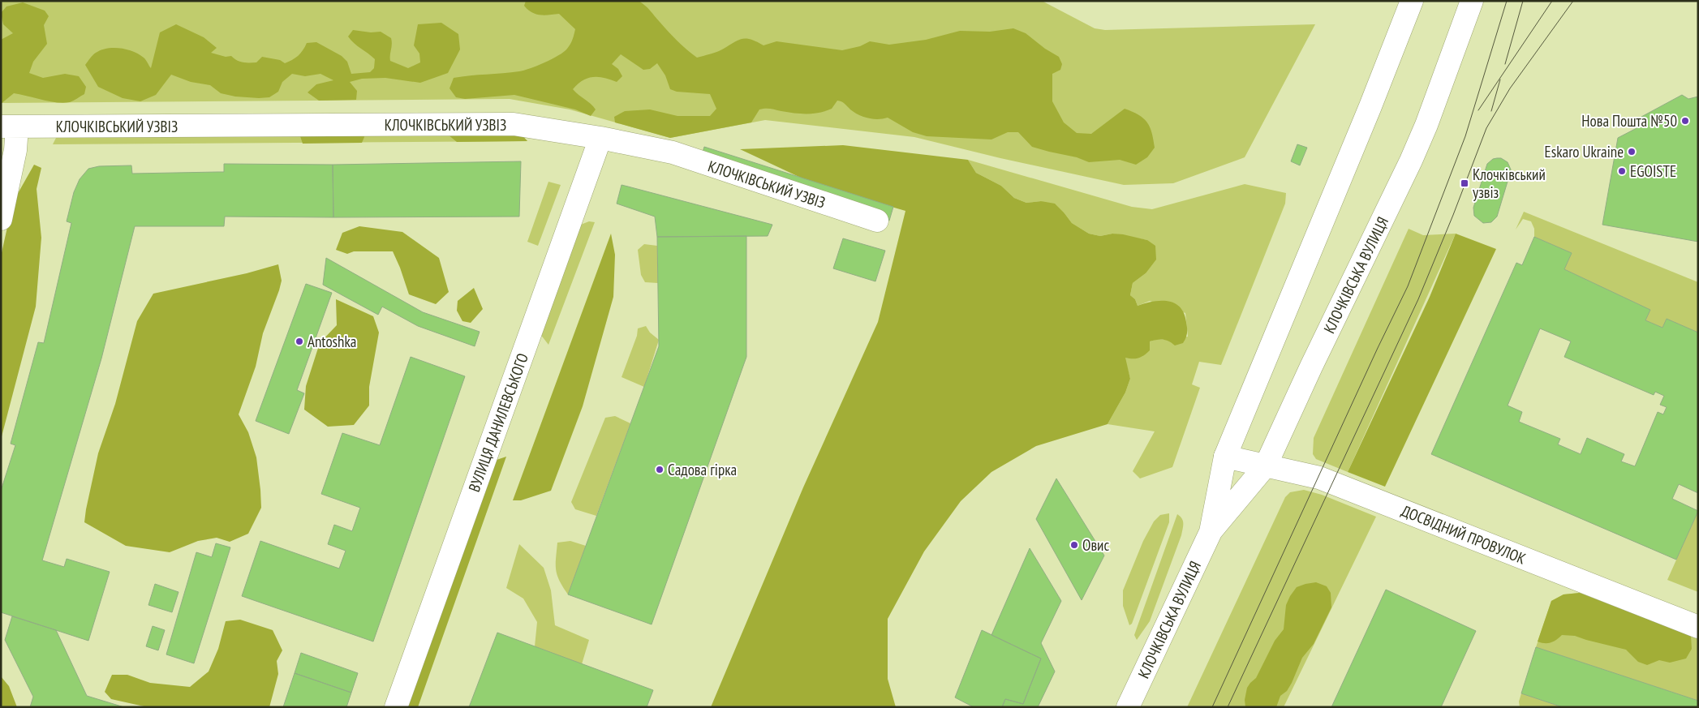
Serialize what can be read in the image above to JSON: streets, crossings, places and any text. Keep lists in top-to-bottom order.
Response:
{
  "streets": {
    "street": [
      "КЛОЧКІВСЬКИЙ УЗВІЗ",
      "КЛОЧКІВСЬКА ВУЛИЦЯ",
      "ВУЛИЦЯ ДАНИЛЕВСЬКОГО",
      "ДОСВІДНИЙ ПРОВУЛОК"
    ]
  },
  "crossings": [
    ["КЛОЧКІВСЬКИЙ УЗВІЗ", "ВУЛИЦЯ ДАНИЛЕВСЬКОГО"],
    ["КЛОЧКІВСЬКА ВУЛИЦЯ", "ДОСВІДНИЙ ПРОВУЛОК"]
  ],
  "places": {
    "other": [
      "Нова Пошта №50",
      "Eskaro Ukraine",
      "EGOISTE",
      "Antoshka",
      "Садова гірка",
      "Овис"
    ],
    "transit": ["Клочківський узвіз"]
  }
}
